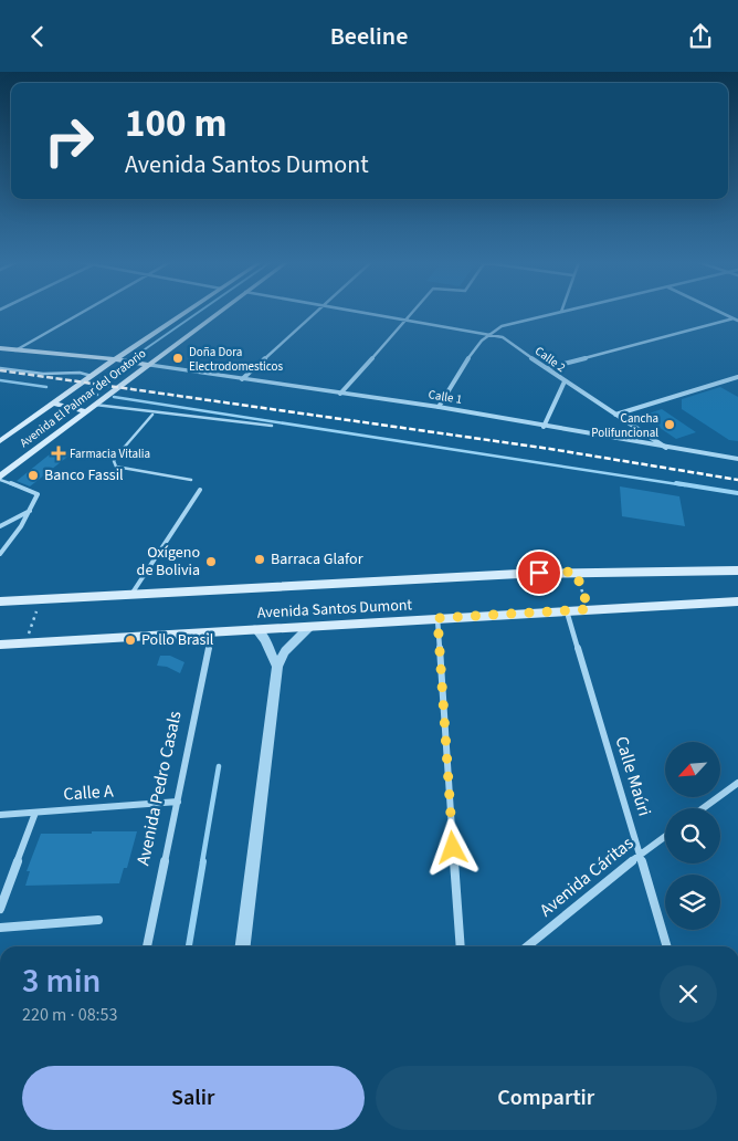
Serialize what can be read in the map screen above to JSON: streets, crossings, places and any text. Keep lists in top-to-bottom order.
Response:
{
  "streets": {
    "main road": ["Avenida El Palmar del Oratorio", "Avenida Santos Dumont"],
    "street": [
      "Calle 2",
      "Calle 1",
      "Calle Maúri",
      "Avenida Pedro Casals",
      "Calle A",
      "Avenida Cáritas"
    ]
  },
  "crossings": [
    ["Calle 2", "Calle 1"],
    ["Calle 1", "Avenida El Palmar del Oratorio"],
    ["Avenida Santos Dumont", "Calle Maúri"],
    ["Avenida Santos Dumont", "Avenida Pedro Casals"],
    ["Calle Maúri", "Avenida Cáritas"],
    ["Avenida Pedro Casals", "Calle A"]
  ],
  "places": {
    "other": [
      "Doña Dora Electrodomesticos",
      "Cancha Polifuncional",
      "Banco Fassil",
      "Barraca Glafor",
      "Oxígeno de Bolivia",
      "Pollo Brasil"
    ],
    "health": ["Farmacia Vitalia"]
  },
  "north": "bottom left",
  "page": {
    "header": "Beeline",
    "turn": ["100 m", "Avenida Santos Dumont"],
    "heading": ["3 min", "220 m · 08:53"],
    "buttons": ["Salir", "Compartir"]
  }
}
